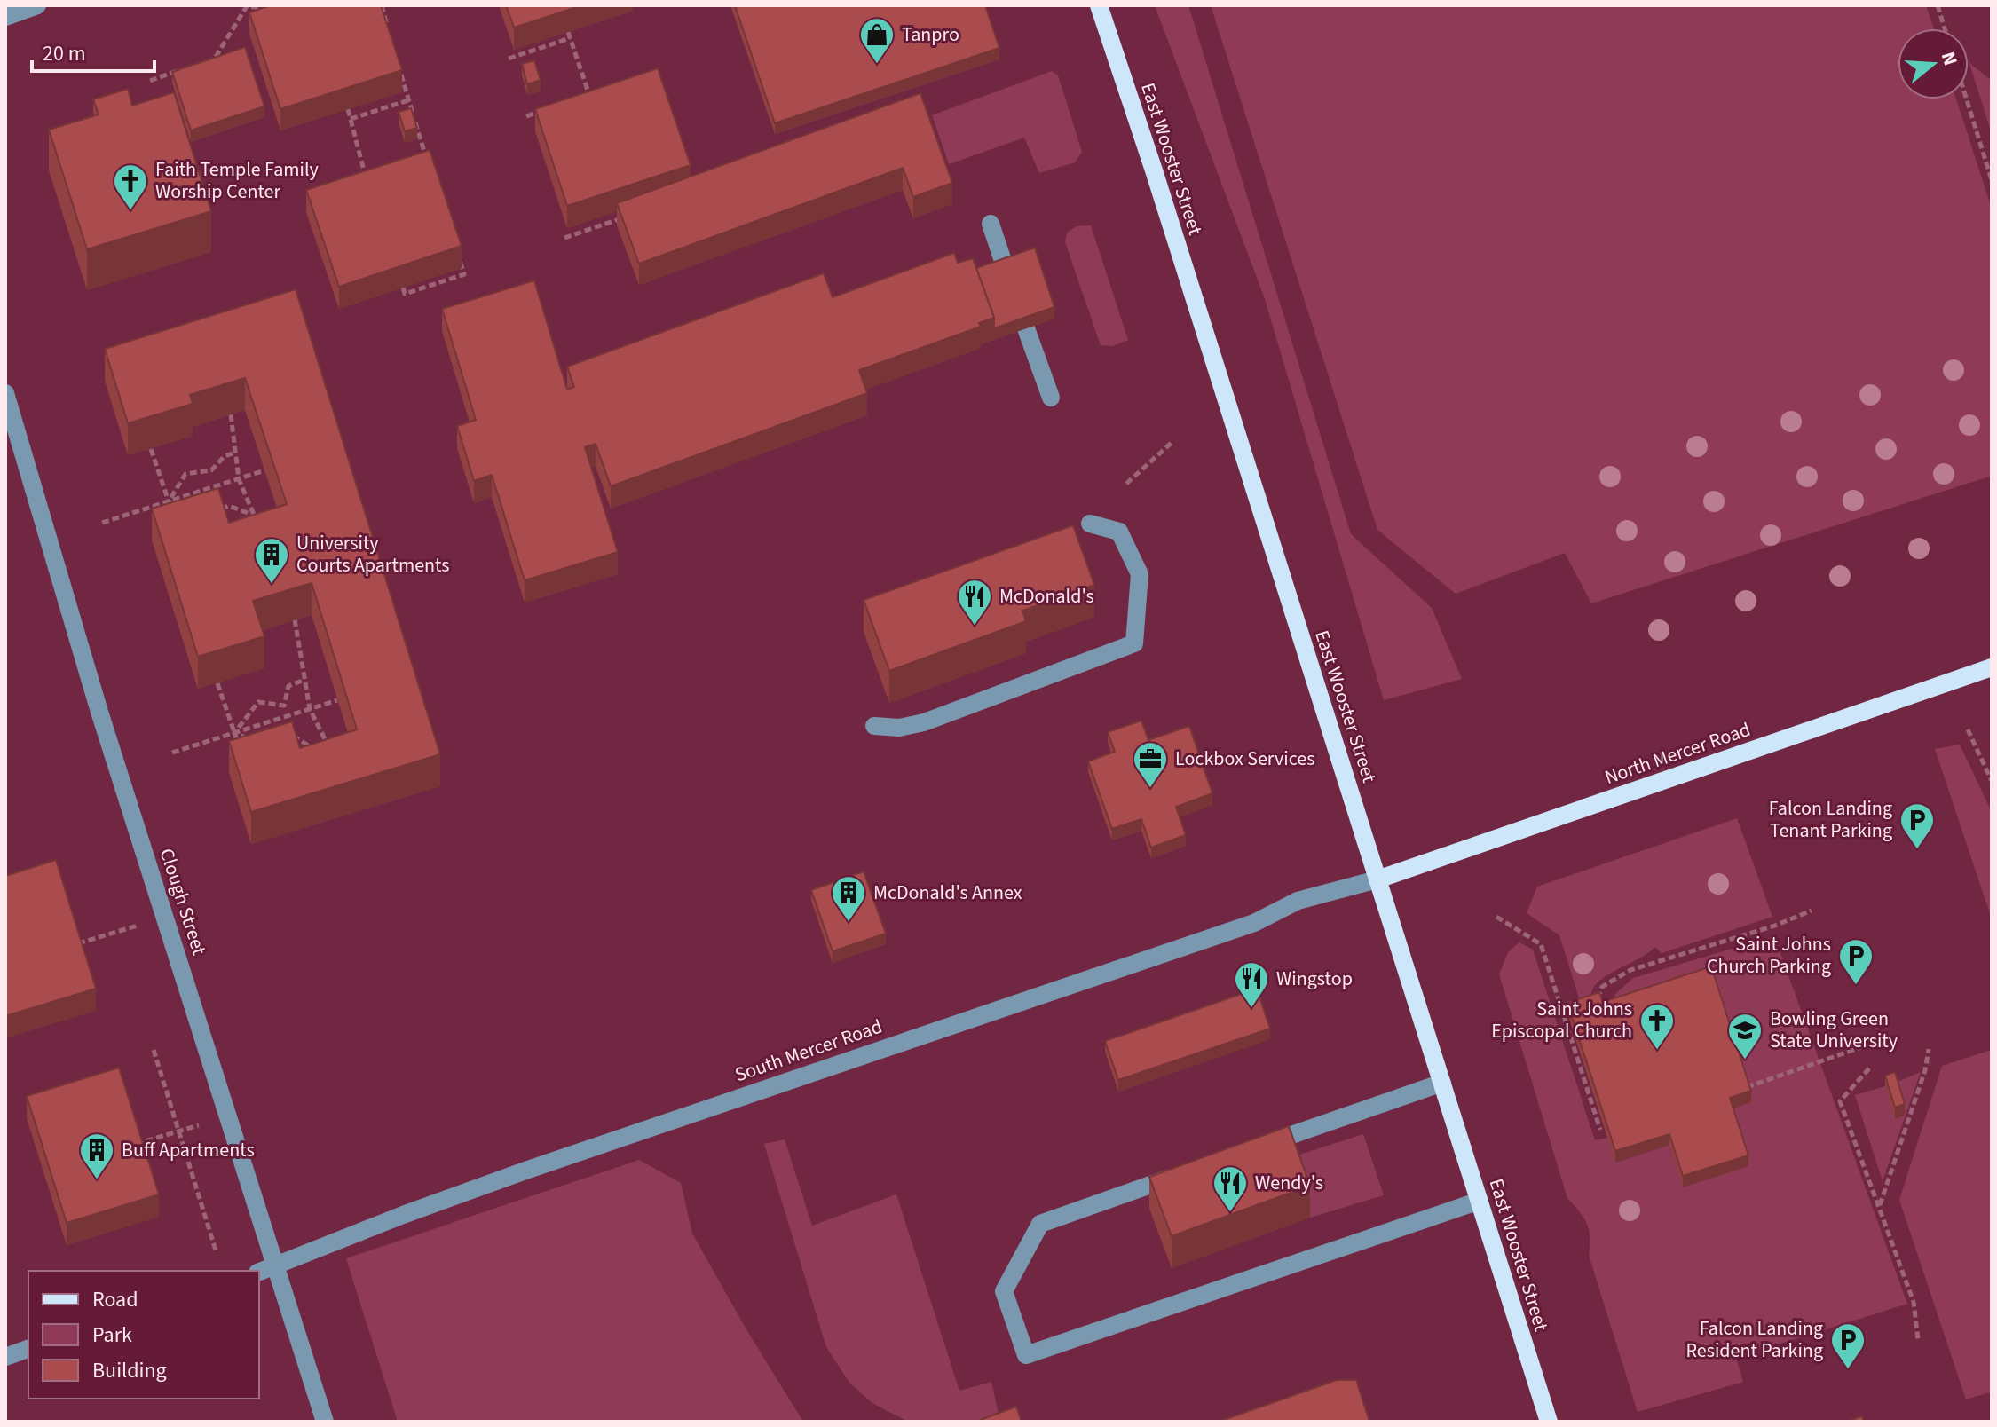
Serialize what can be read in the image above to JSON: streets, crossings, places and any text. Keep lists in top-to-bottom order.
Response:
{
  "streets": {
    "main road": ["East Wooster Street", "North Mercer Road"],
    "street": ["Clough Street", "South Mercer Road"]
  },
  "crossings": [
    ["East Wooster Street", "North Mercer Road"],
    ["East Wooster Street", "South Mercer Road"],
    ["North Mercer Road", "South Mercer Road"],
    ["Clough Street", "South Mercer Road"]
  ],
  "places": {
    "shop": ["Tanpro"],
    "church": ["Faith Temple Family Worship Center", "Saint Johns Episcopal Church"],
    "building": ["University Courts Apartments", "McDonald's Annex", "Buff Apartments"],
    "restaurant": ["McDonald's", "Wingstop", "Wendy's"],
    "office": ["Lockbox Services"],
    "parking": ["Falcon Landing Tenant Parking", "Saint Johns Church Parking", "Falcon Landing Resident Parking"],
    "school or university": ["Bowling Green State University"]
  },
  "legend": ["Road", "Park", "Building"],
  "scale_bar": "20 m",
  "north": "right"
}
